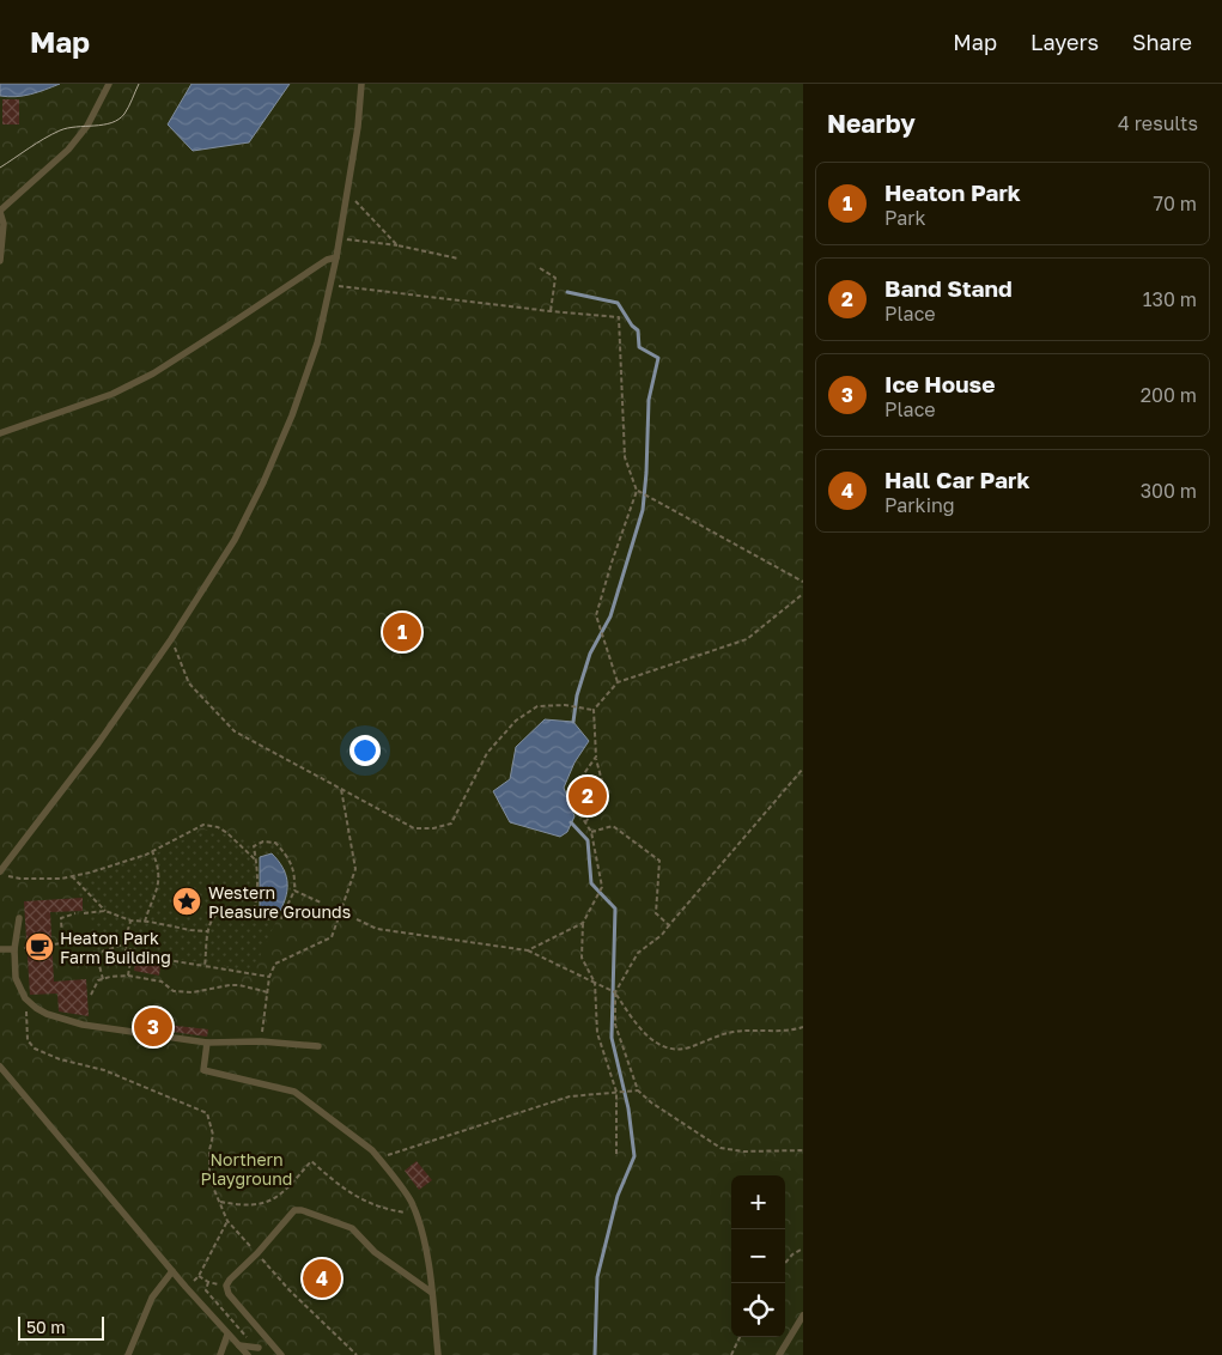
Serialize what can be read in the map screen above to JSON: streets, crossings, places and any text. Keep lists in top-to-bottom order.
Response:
{
  "parks": ["Northern Playground"],
  "places": {
    "place": ["Western Pleasure Grounds"],
    "cafe": ["Heaton Park Farm Building"]
  },
  "scale_bar": "50 m",
  "page": {
    "header": "Map",
    "nav": ["Map", "Layers", "Share"],
    "heading": ["Nearby", "4 results"],
    "list": [
      {
        "mark": "1",
        "name": "Heaton Park",
        "note": "Park",
        "value": "70 m"
      },
      {
        "mark": "2",
        "name": "Band Stand",
        "note": "Place",
        "value": "130 m"
      },
      {
        "mark": "3",
        "name": "Ice House",
        "note": "Place",
        "value": "200 m"
      },
      {
        "mark": "4",
        "name": "Hall Car Park",
        "note": "Parking",
        "value": "300 m"
      }
    ],
    "pins": [
      "1",
      "2",
      "3",
      "4"
    ],
    "map_buttons": ["+", "−"],
    "scale": "50 m"
  }
}
